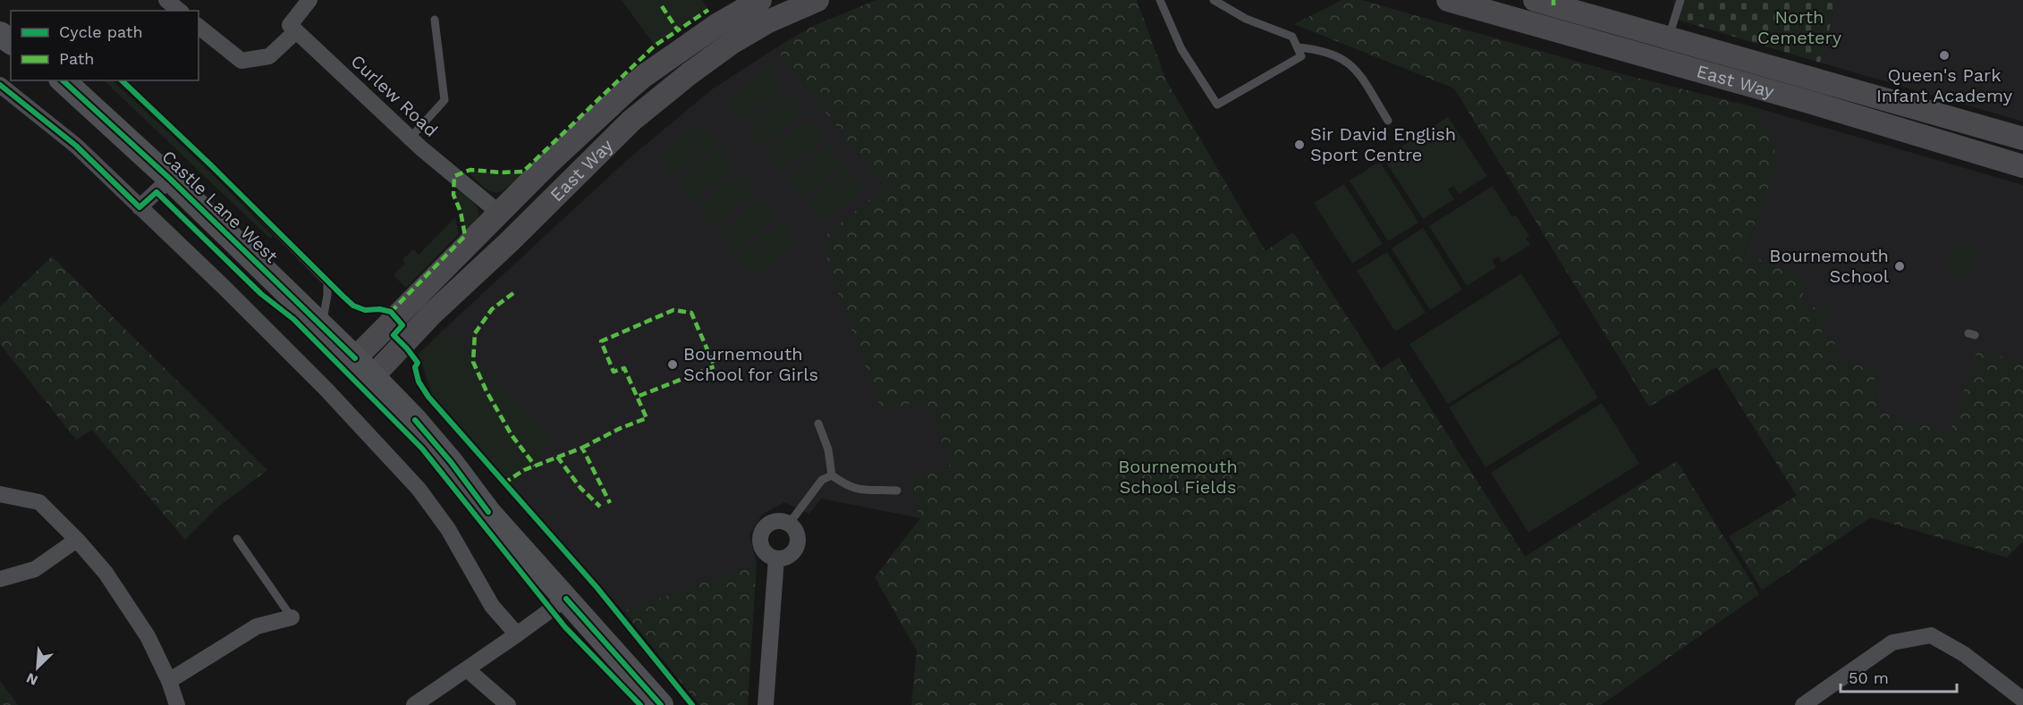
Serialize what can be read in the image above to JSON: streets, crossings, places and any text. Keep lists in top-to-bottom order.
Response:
{
  "streets": {
    "main road": ["Castle Lane West"],
    "street": ["East Way", "Curlew Road"]
  },
  "crossings": [
    ["East Way", "Curlew Road"],
    ["East Way", "Castle Lane West"]
  ],
  "parks": ["North Cemetery", "Bournemouth School Fields"],
  "places": [
    "Queen's Park Infant Academy",
    "Sir David English Sport Centre",
    "Bournemouth School",
    "Bournemouth School for Girls"
  ],
  "legend": ["Cycle path", "Path"],
  "scale_bar": "50 m",
  "north": "bottom left"
}
